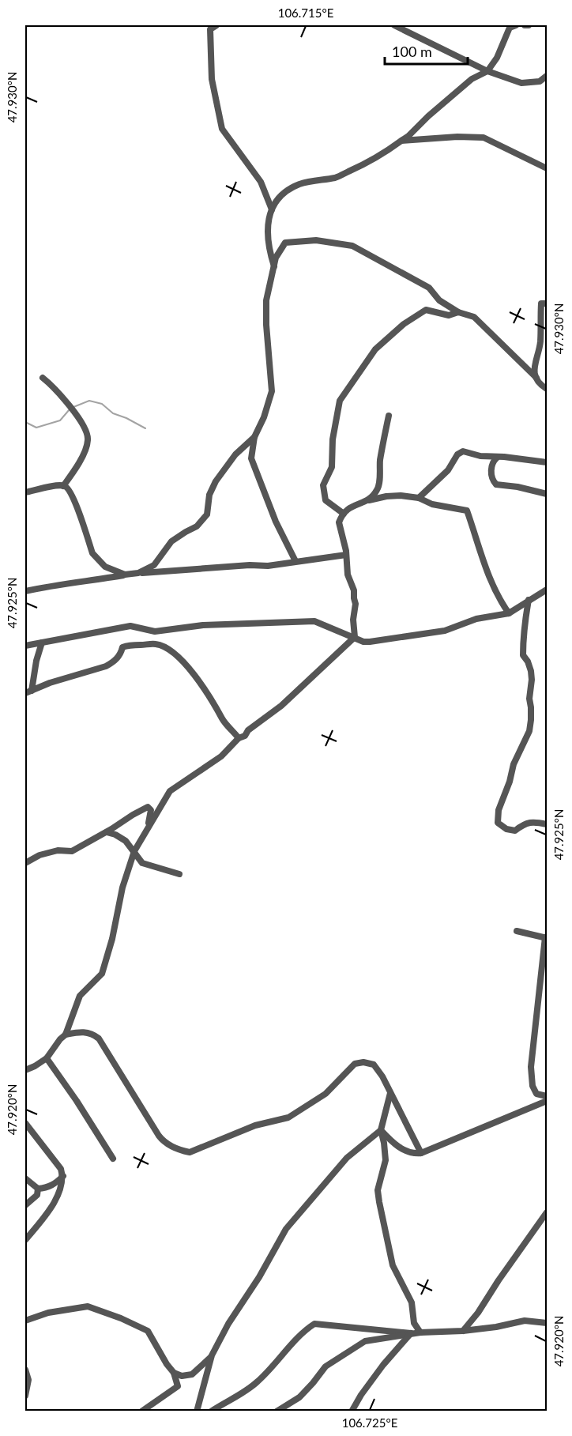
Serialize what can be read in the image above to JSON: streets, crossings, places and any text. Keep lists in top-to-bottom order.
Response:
{
  "scale_bar": "100 m",
  "coordinates": [
    "106.715°E",
    "47.930°N",
    "47.925°N",
    "47.920°N",
    "106.725°E"
  ]
}
